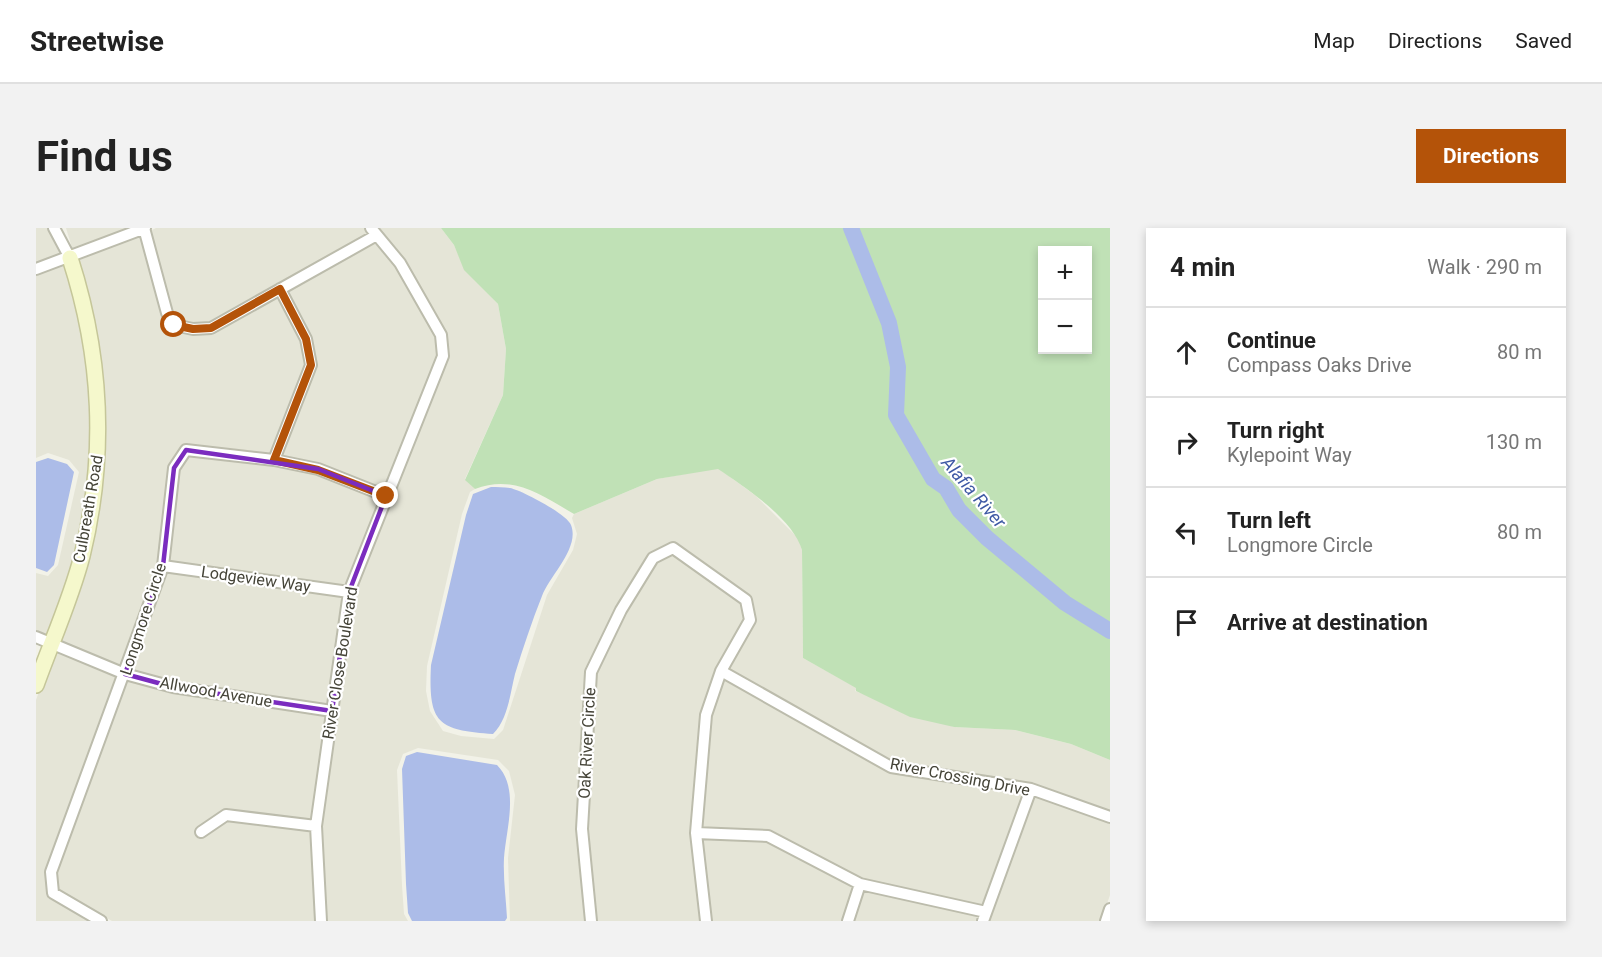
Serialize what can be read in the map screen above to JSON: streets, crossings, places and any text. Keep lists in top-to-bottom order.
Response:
{
  "streets": {
    "street": [
      "Culbreath Road",
      "Lodgeview Way",
      "Longmore Circle",
      "River Close Boulevard",
      "Allwood Avenue",
      "Oak River Circle",
      "River Crossing Drive"
    ]
  },
  "crossings": [
    ["Culbreath Road", "Allwood Avenue"],
    ["Lodgeview Way", "Longmore Circle"],
    ["Lodgeview Way", "River Close Boulevard"],
    ["Longmore Circle", "River Close Boulevard"],
    ["Longmore Circle", "Allwood Avenue"],
    ["River Close Boulevard", "Allwood Avenue"],
    ["Oak River Circle", "River Crossing Drive"]
  ],
  "water": ["Alafia River"],
  "page": {
    "header": "Streetwise",
    "nav": ["Map", "Directions", "Saved"],
    "buttons": "Directions",
    "title": "Find us",
    "heading": ["4 min", "Walk · 290 m"],
    "map_buttons": ["+", "−"],
    "list": [
      ["Continue", "Compass Oaks Drive", "80 m"],
      ["Turn right", "Kylepoint Way", "130 m"],
      ["Turn left", "Longmore Circle", "80 m"],
      "Arrive at destination"
    ]
  }
}
